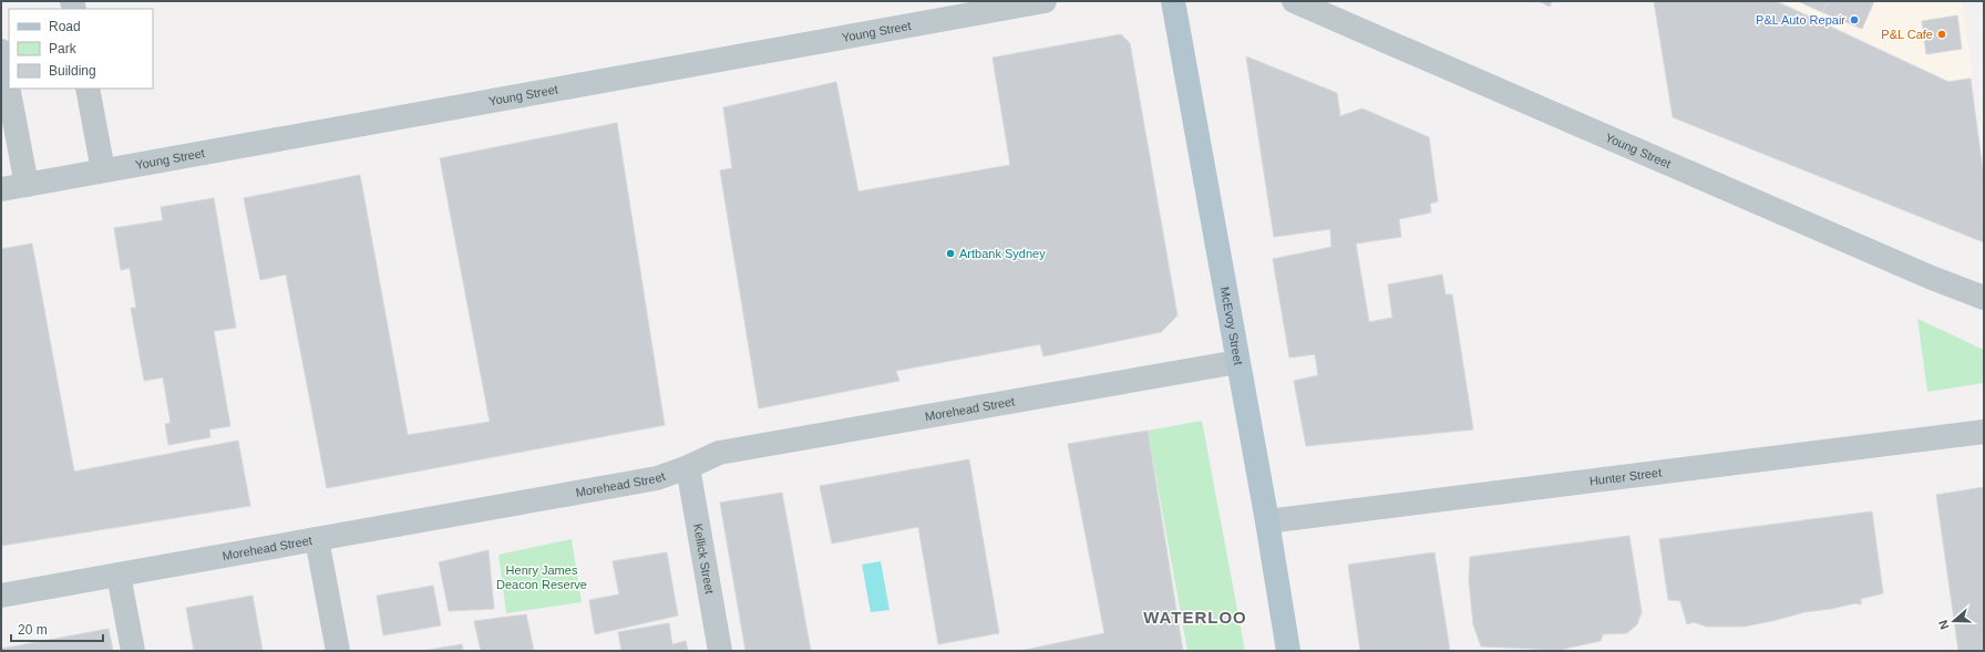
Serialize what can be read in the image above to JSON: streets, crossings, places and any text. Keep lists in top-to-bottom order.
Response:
{
  "streets": {
    "main road": ["McEvoy Street"],
    "street": [
      "Young Street",
      "Morehead Street",
      "Hunter Street",
      "Kellick Street"
    ]
  },
  "crossings": [
    ["McEvoy Street", "Morehead Street"],
    ["McEvoy Street", "Hunter Street"],
    ["Morehead Street", "Kellick Street"]
  ],
  "districts": ["WATERLOO"],
  "parks": ["Henry James Deacon Reserve"],
  "places": ["P&L Auto Repair", "P&L Cafe", "Artbank Sydney"],
  "legend": ["Road", "Park", "Building"],
  "scale_bar": "20 m",
  "north": "left"
}
